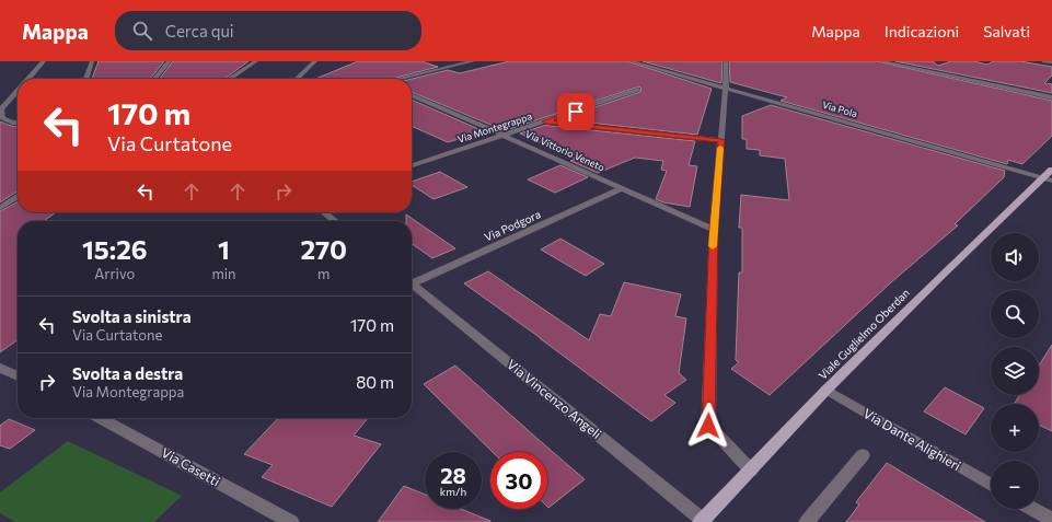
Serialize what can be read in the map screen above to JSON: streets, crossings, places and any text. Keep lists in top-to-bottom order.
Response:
{
  "streets": {
    "main road": ["Viale Guglielmo Oberdan"],
    "street": [
      "Via Pola",
      "Via Montegrappa",
      "Via Vittorio Veneto",
      "Via Podgora",
      "Via Vincenzo Angeli",
      "Via Dante Alighieri",
      "Via Casetti"
    ]
  },
  "crossings": [
    ["Via Pola", "Viale Guglielmo Oberdan"],
    ["Via Montegrappa", "Via Vittorio Veneto"],
    ["Via Vittorio Veneto", "Via Podgora"],
    ["Viale Guglielmo Oberdan", "Via Vincenzo Angeli"],
    ["Viale Guglielmo Oberdan", "Via Dante Alighieri"]
  ],
  "page": {
    "header": "Mappa",
    "search": "Cerca qui",
    "nav": ["Mappa", "Indicazioni", "Salvati"],
    "turn": ["170 m", "Via Curtatone"],
    "eta": [
      "15:26",
      "Arrivo",
      "1",
      "min",
      "270",
      "m"
    ],
    "map_buttons": ["+", "−"],
    "list": [
      {
        "name": "Svolta a sinistra",
        "note": "Via Curtatone",
        "value": "170 m"
      },
      {
        "name": "Svolta a destra",
        "note": "Via Montegrappa",
        "value": "80 m"
      }
    ],
    "speed": "28 km/h",
    "limit": "30"
  }
}
